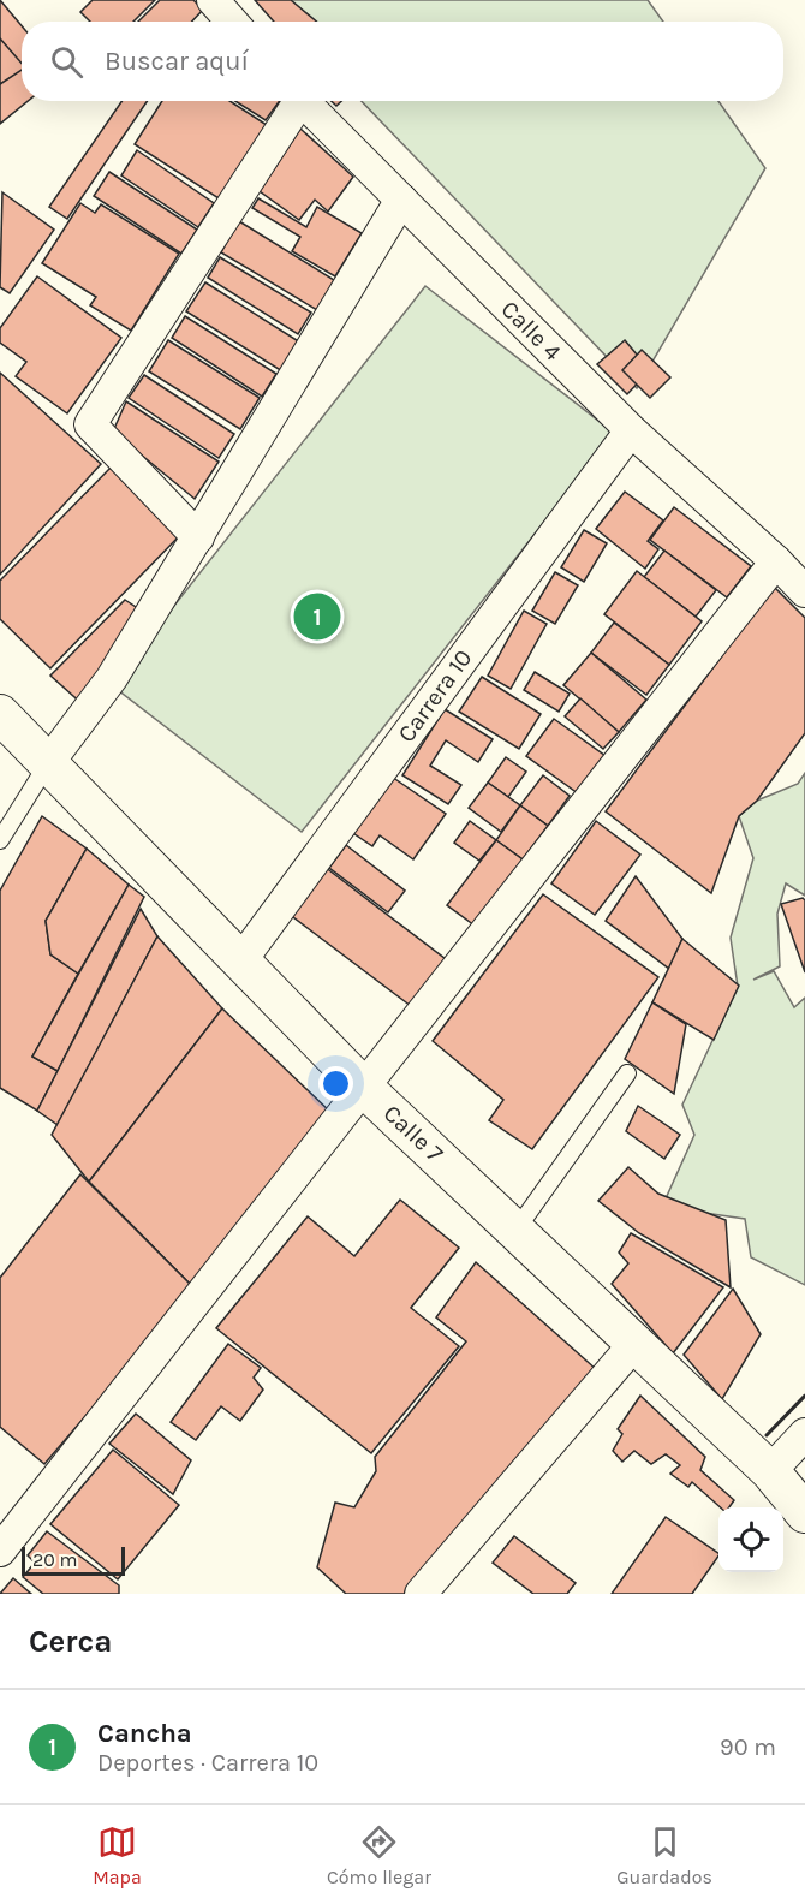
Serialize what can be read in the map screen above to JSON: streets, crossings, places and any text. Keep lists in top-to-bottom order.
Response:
{
  "streets": {
    "street": ["Calle 4", "Carrera 10", "Calle 7"]
  },
  "crossings": [
    ["Calle 4", "Carrera 10"],
    ["Carrera 10", "Calle 7"]
  ],
  "scale_bar": "20 m",
  "page": {
    "search": "Buscar aquí",
    "pins": "1",
    "scale": "20 m",
    "heading": "Cerca",
    "list": [
      {
        "mark": "1",
        "name": "Cancha",
        "note": "Deportes · Carrera 10",
        "value": "90 m"
      }
    ],
    "nav": ["Mapa", "Cómo llegar", "Guardados"]
  }
}
